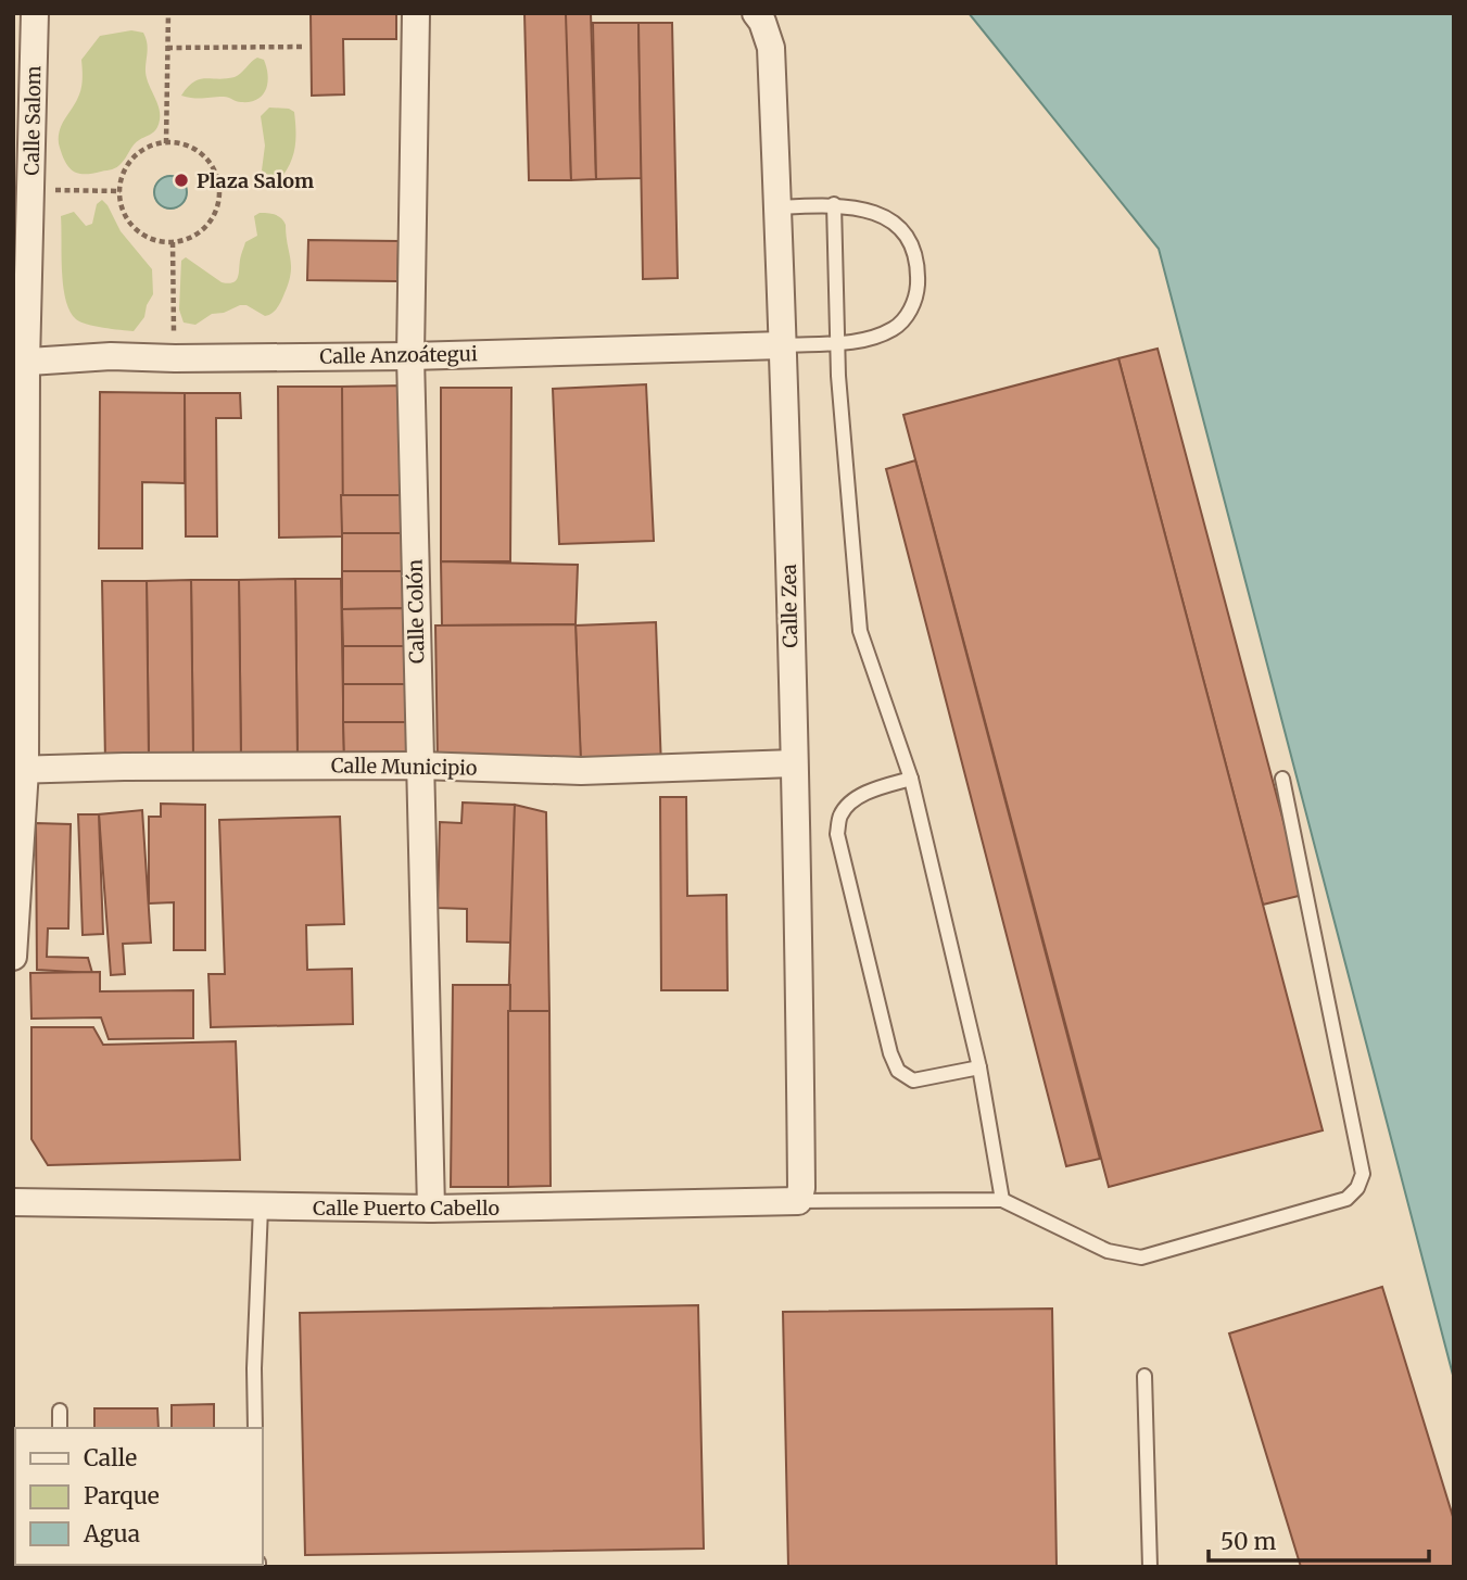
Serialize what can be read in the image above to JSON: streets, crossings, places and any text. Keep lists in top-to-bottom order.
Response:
{
  "streets": {
    "street": [
      "Calle Salom",
      "Calle Anzoátegui",
      "Calle Zea",
      "Calle Colón",
      "Calle Municipio",
      "Calle Puerto Cabello"
    ]
  },
  "crossings": [
    ["Calle Salom", "Calle Anzoátegui"],
    ["Calle Salom", "Calle Municipio"],
    ["Calle Anzoátegui", "Calle Zea"],
    ["Calle Anzoátegui", "Calle Colón"],
    ["Calle Zea", "Calle Municipio"],
    ["Calle Zea", "Calle Puerto Cabello"],
    ["Calle Colón", "Calle Municipio"],
    ["Calle Colón", "Calle Puerto Cabello"]
  ],
  "places": ["Plaza Salom"],
  "legend": ["Calle", "Parque", "Agua"],
  "scale_bar": "50 m"
}
